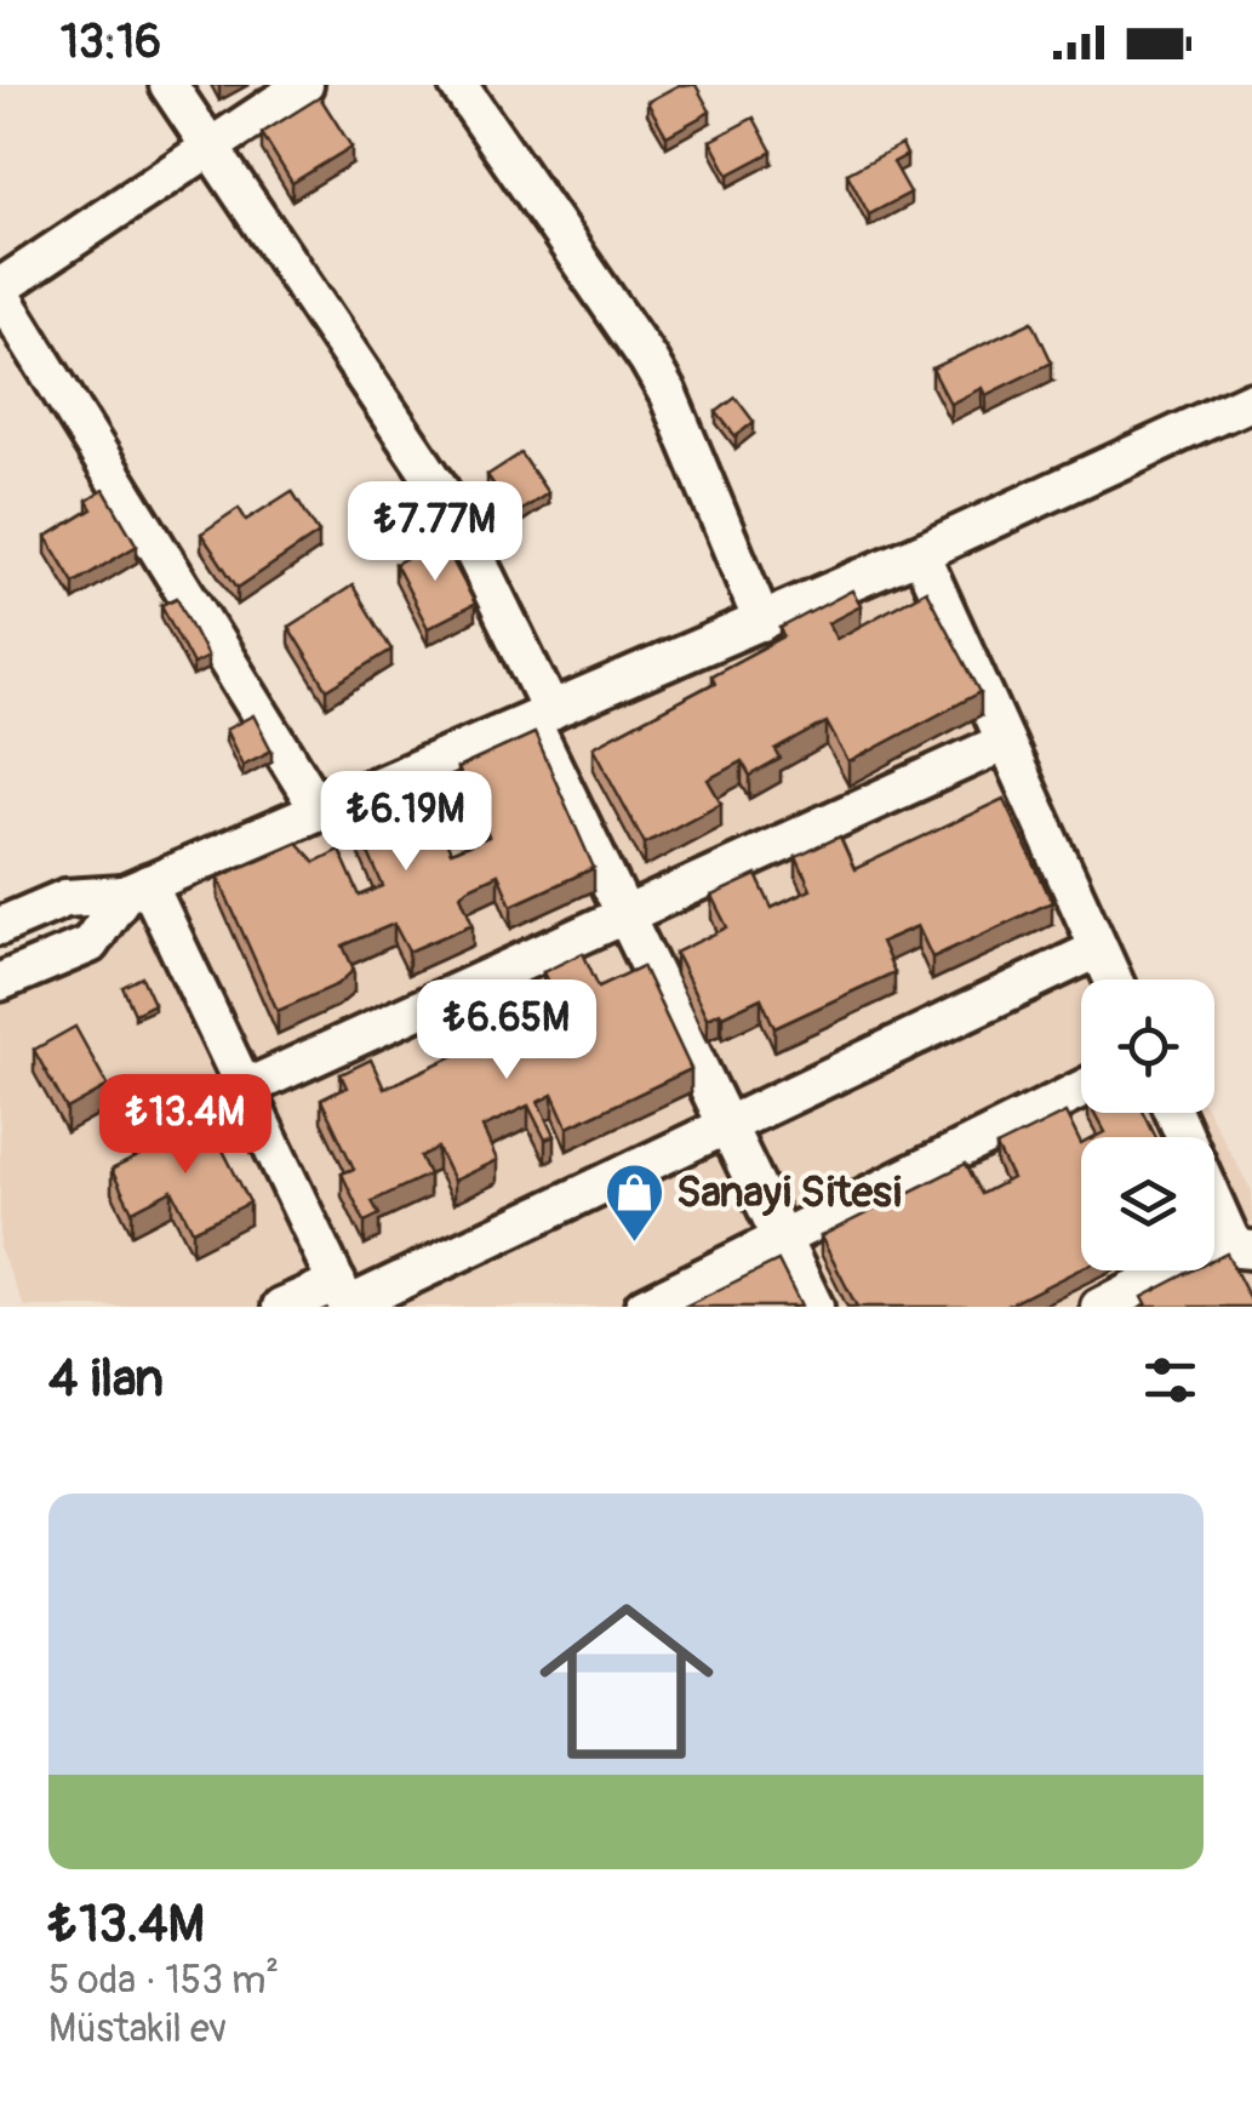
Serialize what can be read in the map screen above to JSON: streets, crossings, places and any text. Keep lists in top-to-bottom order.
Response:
{
  "places": {
    "shop": ["Sanayi Sitesi"]
  },
  "page": {
    "status": "13:16",
    "price": [
      "₺7.77M",
      "₺6.19M",
      "₺6.65M",
      "₺13.4M"
    ],
    "heading": "4 ilan",
    "list": [
      {
        "name": "₺13.4M",
        "note": "5 oda · 153 m² · Müstakil ev"
      }
    ]
  }
}
